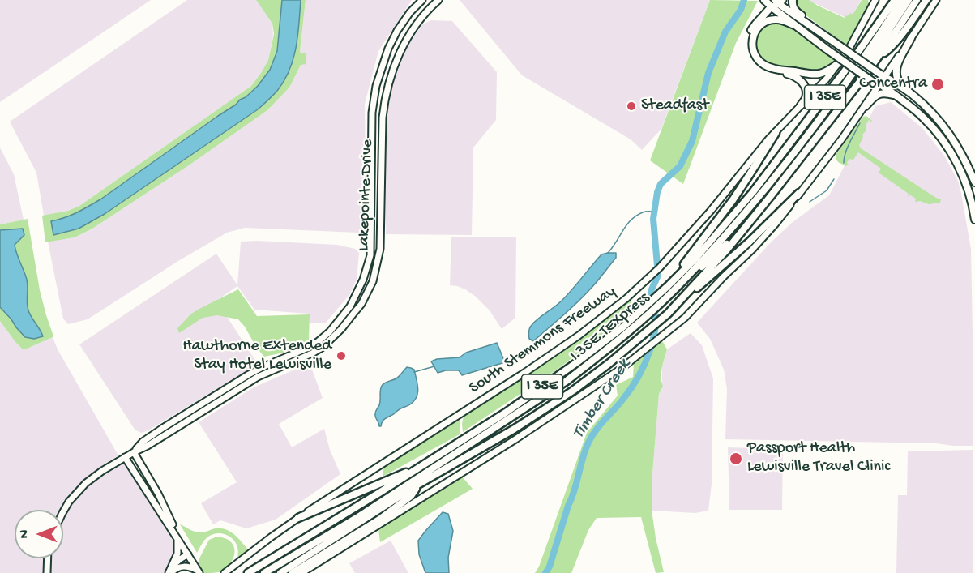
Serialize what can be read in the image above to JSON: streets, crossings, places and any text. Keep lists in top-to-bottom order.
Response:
{
  "streets": {
    "highway": ["I 35E", "I 35E TEXpress", "South Stemmons Freeway"],
    "main road": ["Lakepointe Drive"]
  },
  "crossings": [
    ["I 35E", "I 35E TEXpress"],
    ["I 35E TEXpress", "South Stemmons Freeway"]
  ],
  "water": ["Timber Creek"],
  "places": [
    "Concentra",
    "Steadfast",
    "Hawthorne Extended Stay Hotel Lewisville",
    "Passport Health Lewisville Travel Clinic"
  ],
  "north": "left"
}
